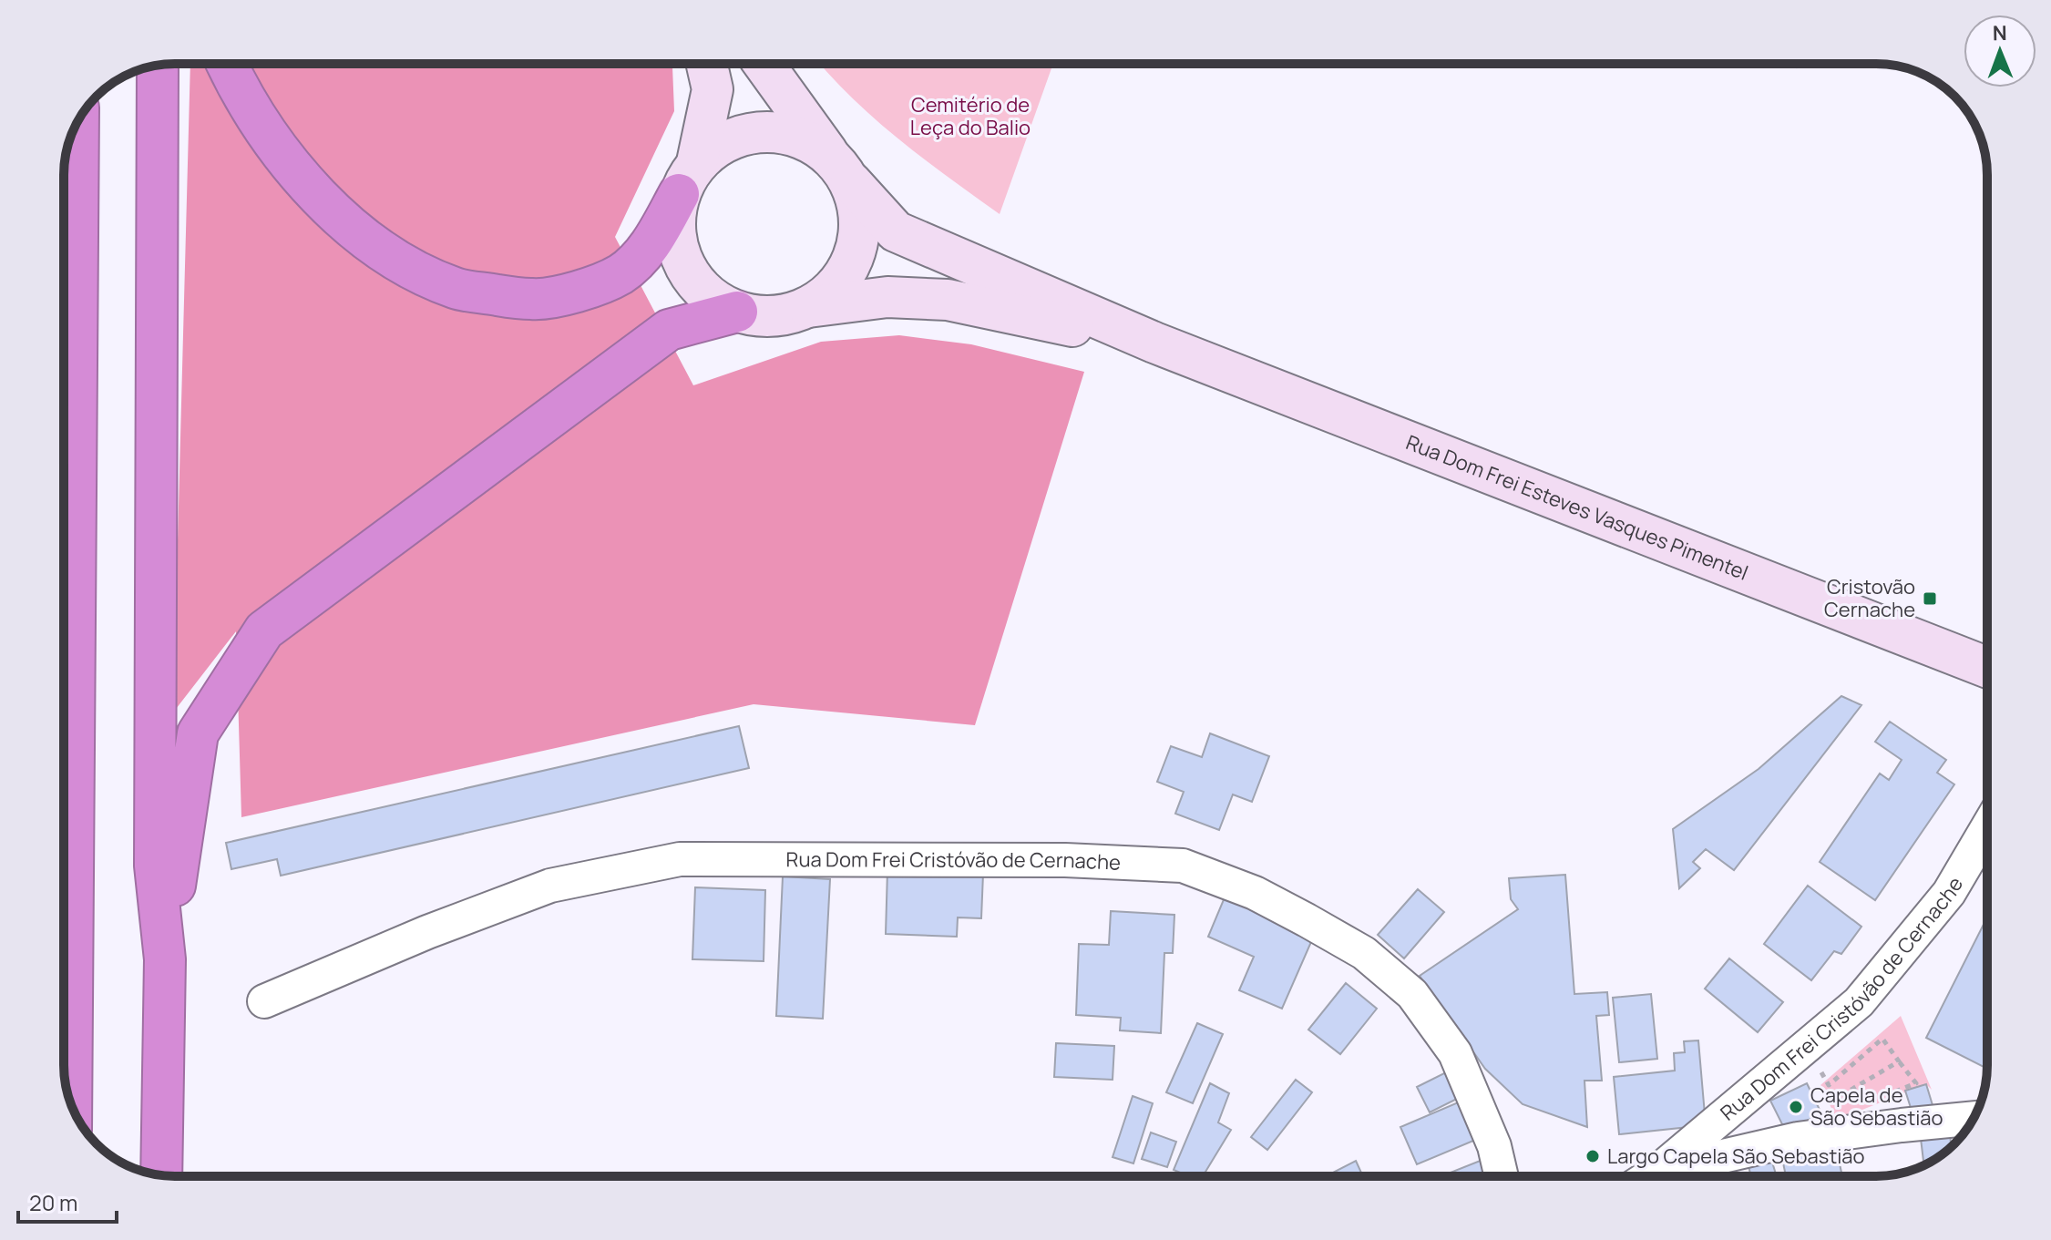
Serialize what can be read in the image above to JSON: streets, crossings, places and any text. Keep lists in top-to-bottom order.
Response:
{
  "streets": {
    "main road": ["Rua Dom Frei Esteves Vasques Pimentel"],
    "street": ["Rua Dom Frei Cristóvão de Cernache"]
  },
  "parks": ["Cemitério de Leça do Balio"],
  "places": {
    "transit": ["Cristovão Cernache"],
    "other": ["Capela de São Sebastião", "Largo Capela São Sebastião"]
  },
  "scale_bar": "20 m",
  "north": "top"
}
